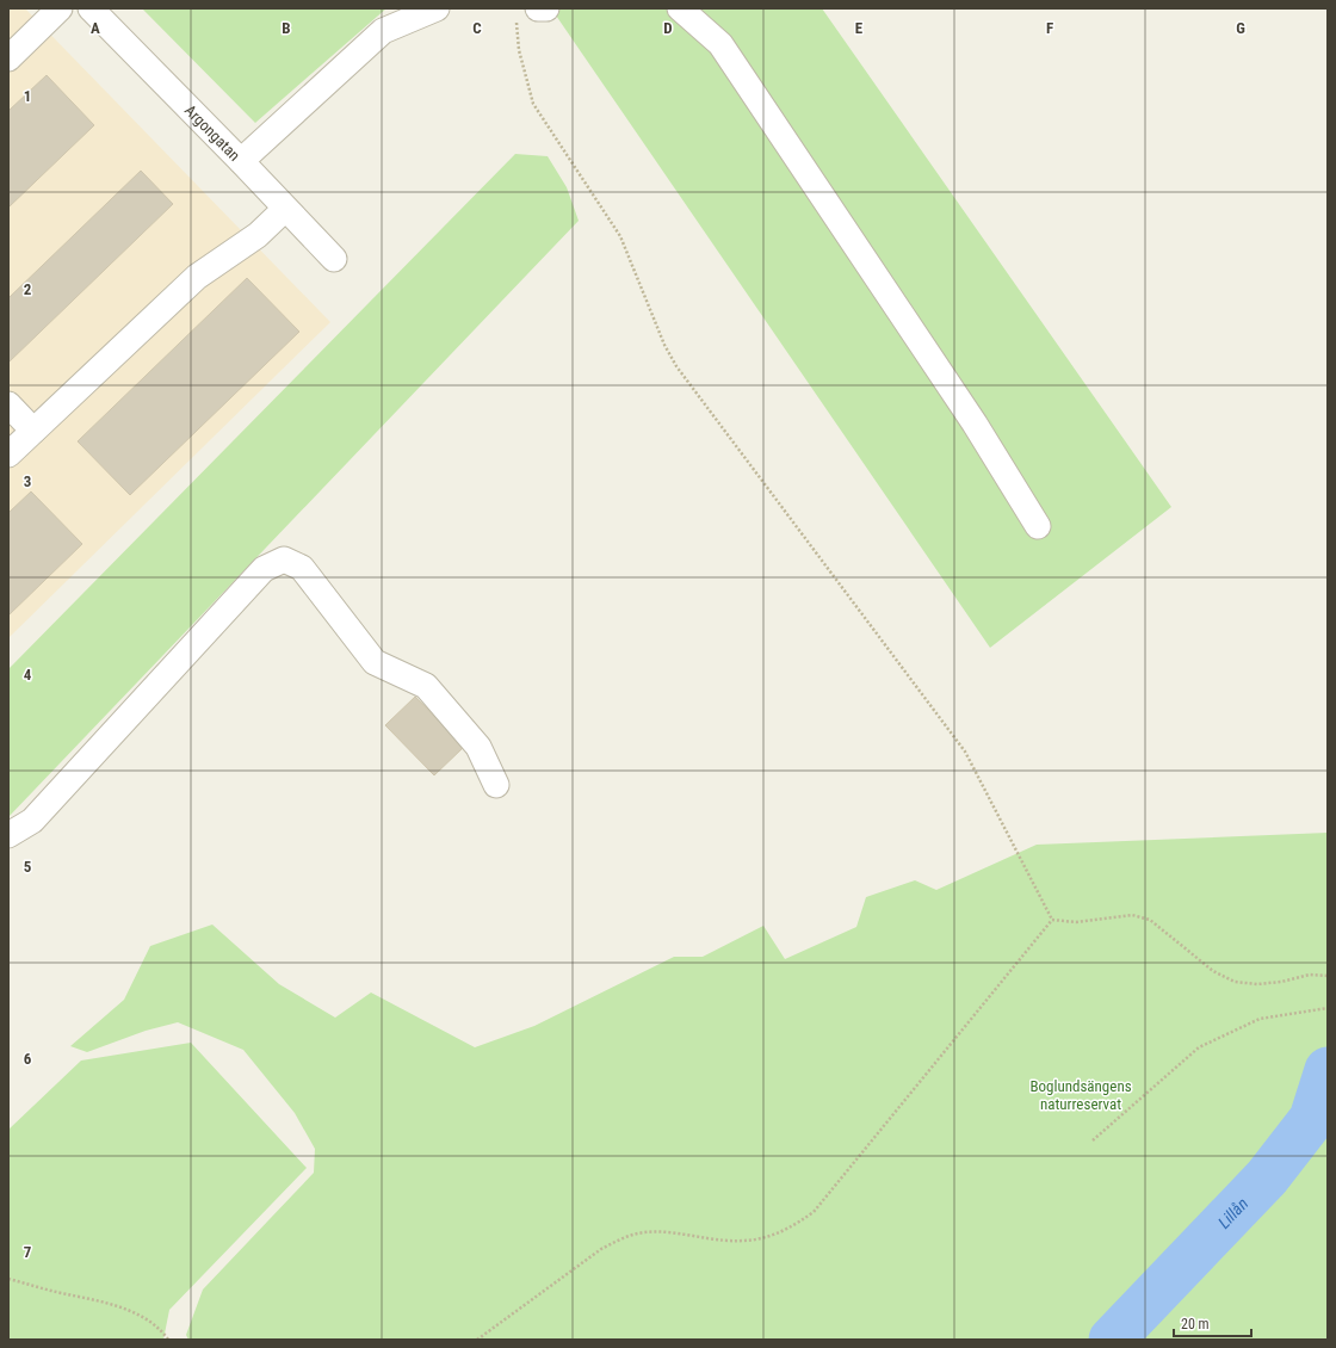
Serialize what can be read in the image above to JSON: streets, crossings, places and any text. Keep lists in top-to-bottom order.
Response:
{
  "streets": {
    "street": ["Argongatan"]
  },
  "water": ["Lillån"],
  "parks": ["Boglundsängens naturreservat"],
  "scale_bar": "20 m",
  "grid": {
    "columns": [
      "A",
      "B",
      "C",
      "D",
      "E",
      "F",
      "G"
    ],
    "rows": [
      "1",
      "2",
      "3",
      "4",
      "5",
      "6",
      "7"
    ]
  }
}
